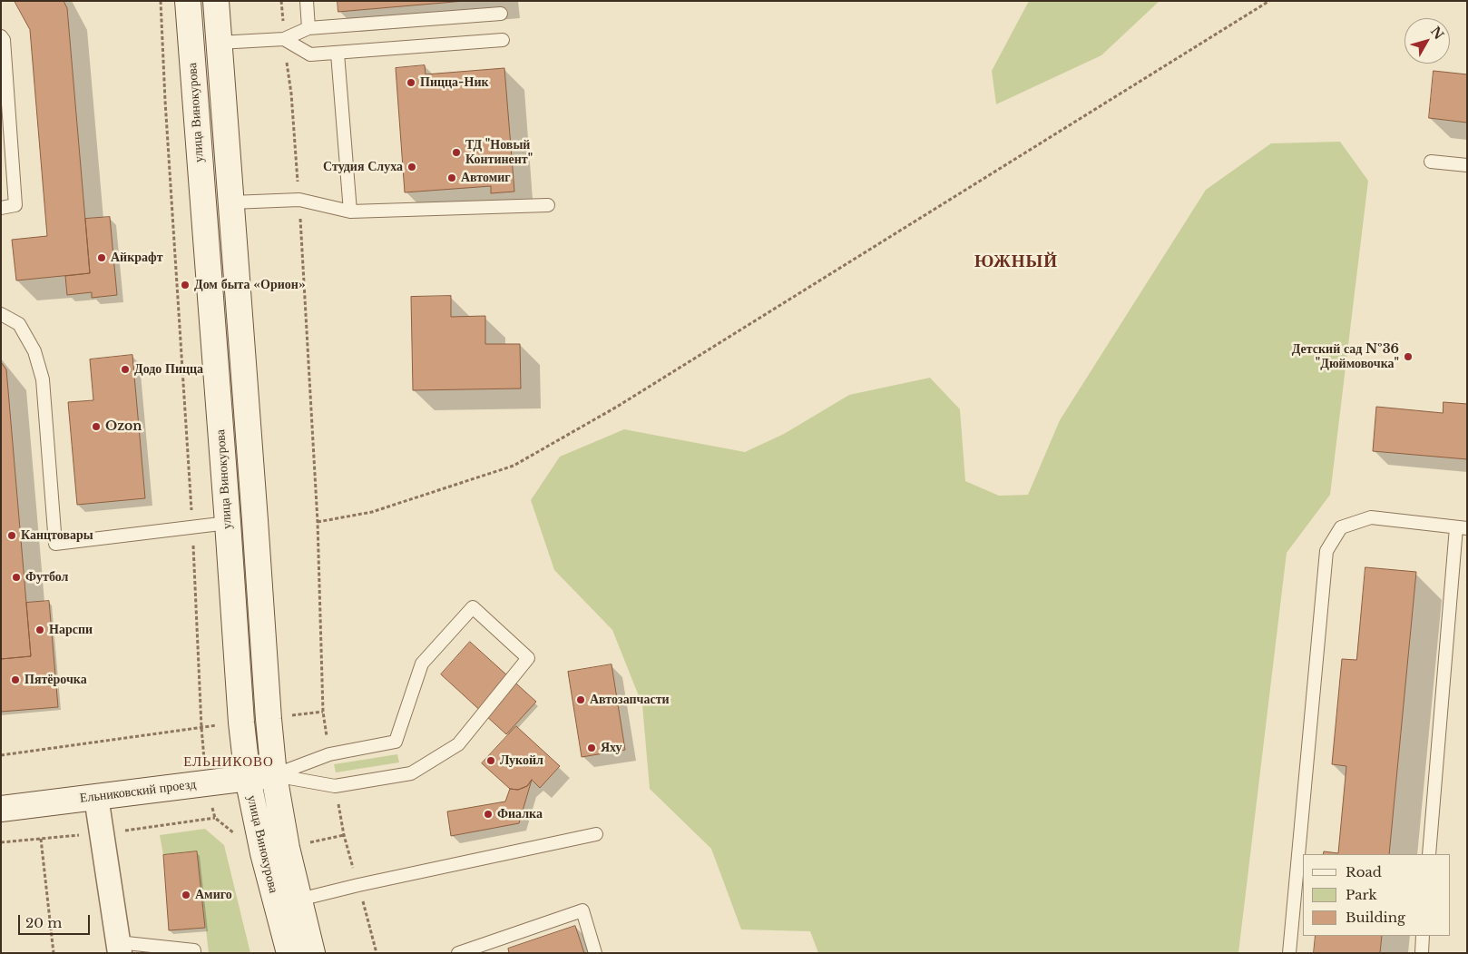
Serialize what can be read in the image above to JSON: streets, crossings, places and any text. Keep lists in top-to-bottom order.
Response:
{
  "streets": {
    "main road": ["улица Винокурова", "Ельниковский проезд"]
  },
  "crossings": [
    ["улица Винокурова", "Ельниковский проезд"]
  ],
  "districts": ["ЮЖНЫЙ", "ЕЛЬНИКОВО"],
  "places": [
    "Пицца-Ник",
    "ТД \"Новый Континент\"",
    "Студия Слуха",
    "Автомиг",
    "Айкрафт",
    "Дом быта «Орион»",
    "Детский сад №36 \"Дюймовочка\"",
    "Додо Пицца",
    "Ozon",
    "Канцтовары",
    "Футбол",
    "Нарспи",
    "Пятёрочка",
    "Автозапчасти",
    "Яху",
    "Лукойл",
    "Фиалка",
    "Амиго"
  ],
  "legend": ["Road", "Park", "Building"],
  "scale_bar": "20 m",
  "north": "top right"
}
